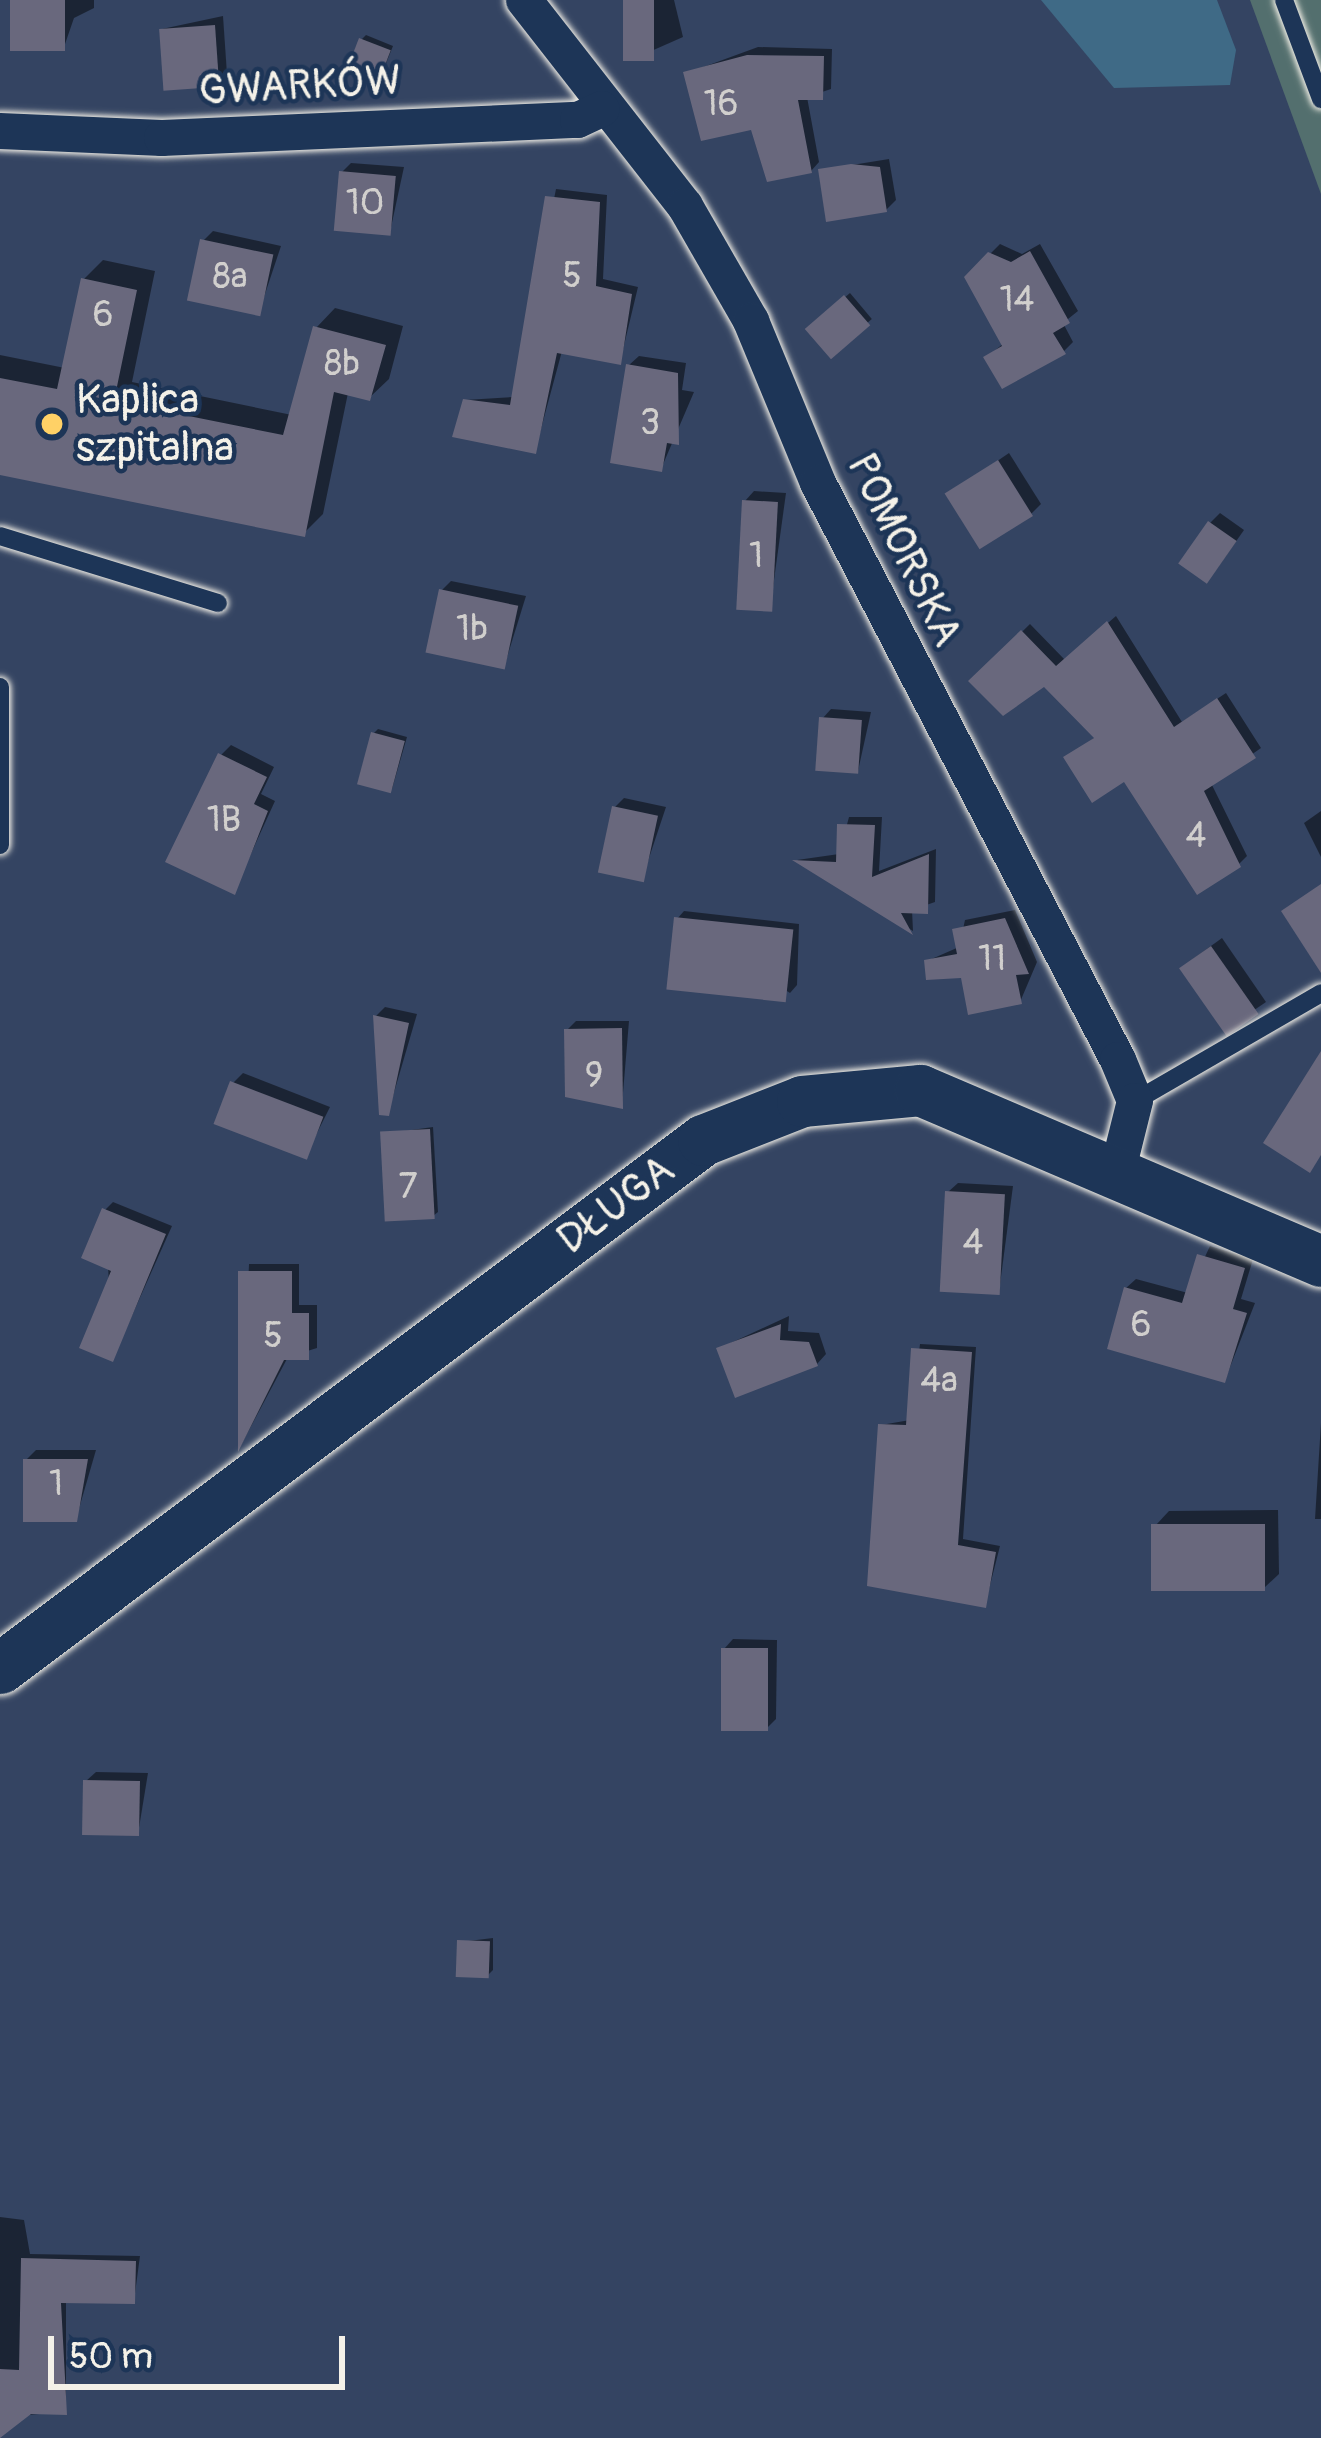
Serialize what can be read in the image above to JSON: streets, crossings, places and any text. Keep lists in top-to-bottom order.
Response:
{
  "streets": {
    "street": ["GWARKÓW", "POMORSKA", "DŁUGA"]
  },
  "crossings": [
    ["GWARKÓW", "POMORSKA"]
  ],
  "places": ["Kaplica szpitalna"],
  "house_numbers": [
    "16",
    "10",
    "5",
    "8a",
    "14",
    "6",
    "8b",
    "3",
    "1",
    "1b",
    "1B",
    "4",
    "11",
    "9",
    "7",
    "4",
    "6",
    "5",
    "4a",
    "1"
  ],
  "scale_bar": "50 m"
}
